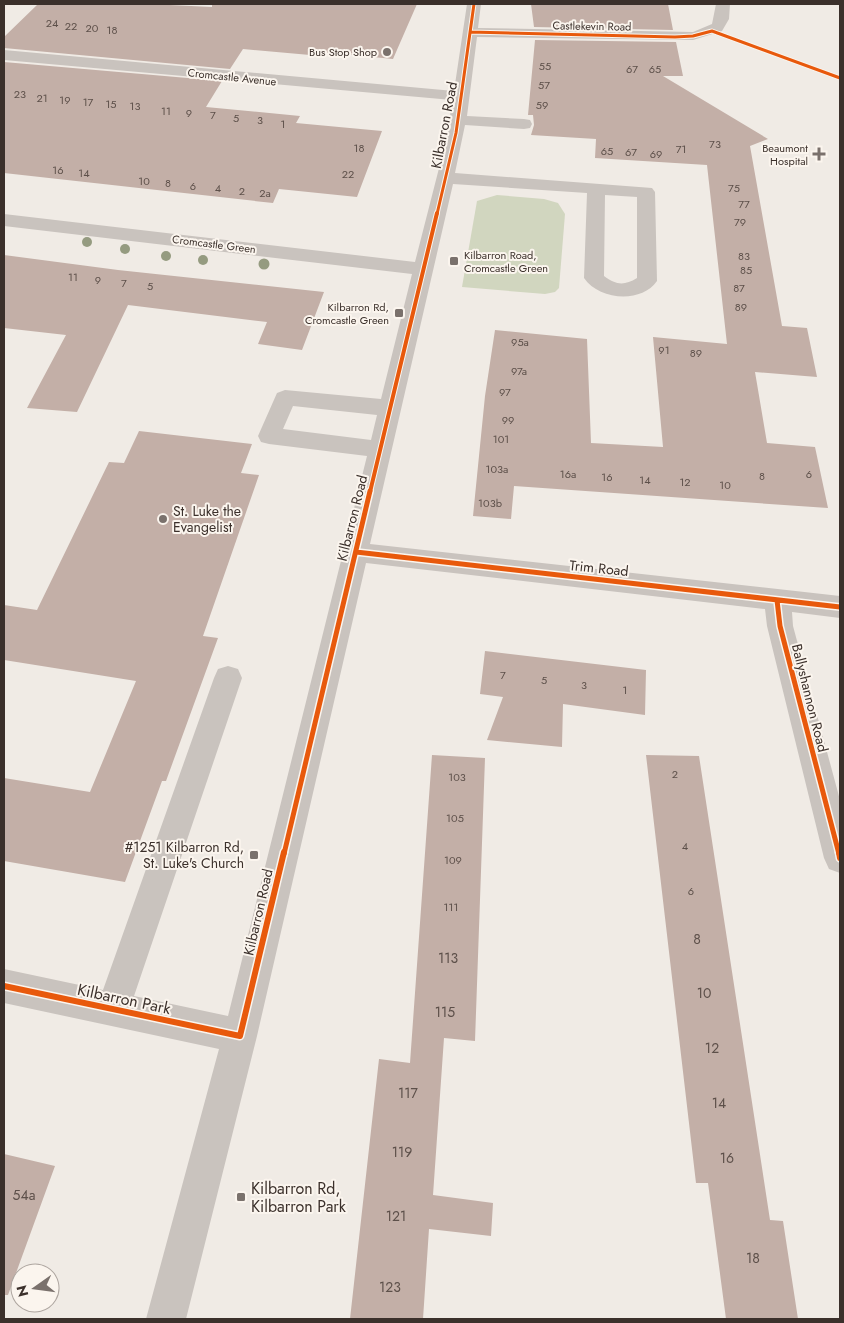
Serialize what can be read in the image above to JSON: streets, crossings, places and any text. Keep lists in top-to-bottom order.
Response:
{
  "streets": {
    "street": [
      "Castlekevin Road",
      "Cromcastle Avenue",
      "Kilbarron Road",
      "Cromcastle Green",
      "Trim Road",
      "Ballyshannon Road",
      "Kilbarron Park"
    ]
  },
  "crossings": [
    ["Castlekevin Road", "Kilbarron Road"],
    ["Cromcastle Avenue", "Kilbarron Road"],
    ["Kilbarron Road", "Cromcastle Green"],
    ["Kilbarron Road", "Trim Road"],
    ["Kilbarron Road", "Kilbarron Park"],
    ["Trim Road", "Ballyshannon Road"]
  ],
  "places": {
    "other": ["Bus Stop Shop", "St. Luke the Evangelist"],
    "health": ["Beaumont Hospital"],
    "transit": [
      "Kilbarron Road, Cromcastle Green",
      "Kilbarron Rd, Cromcastle Green",
      "#1251 Kilbarron Rd, St. Luke's Church",
      "Kilbarron Rd, Kilbarron Park"
    ]
  },
  "house_numbers": [
    "24",
    "22",
    "20",
    "18",
    "55",
    "67",
    "65",
    "57",
    "23",
    "21",
    "19",
    "17",
    "15",
    "59",
    "13",
    "11",
    "9",
    "7",
    "5",
    "3",
    "1",
    "73",
    "18",
    "71",
    "65",
    "67",
    "69",
    "16",
    "14",
    "22",
    "10",
    "8",
    "6",
    "4",
    "75",
    "2",
    "2a",
    "77",
    "79",
    "83",
    "85",
    "11",
    "9",
    "7",
    "5",
    "87",
    "89",
    "95a",
    "91",
    "89",
    "97a",
    "97",
    "99",
    "101",
    "103a",
    "16a",
    "6",
    "8",
    "16",
    "14",
    "12",
    "10",
    "103b",
    "7",
    "5",
    "3",
    "1",
    "2",
    "103",
    "105",
    "4",
    "109",
    "6",
    "111",
    "8",
    "113",
    "10",
    "115",
    "12",
    "117",
    "14",
    "119",
    "16",
    "54a",
    "121",
    "18",
    "123"
  ],
  "north": "left"
}
